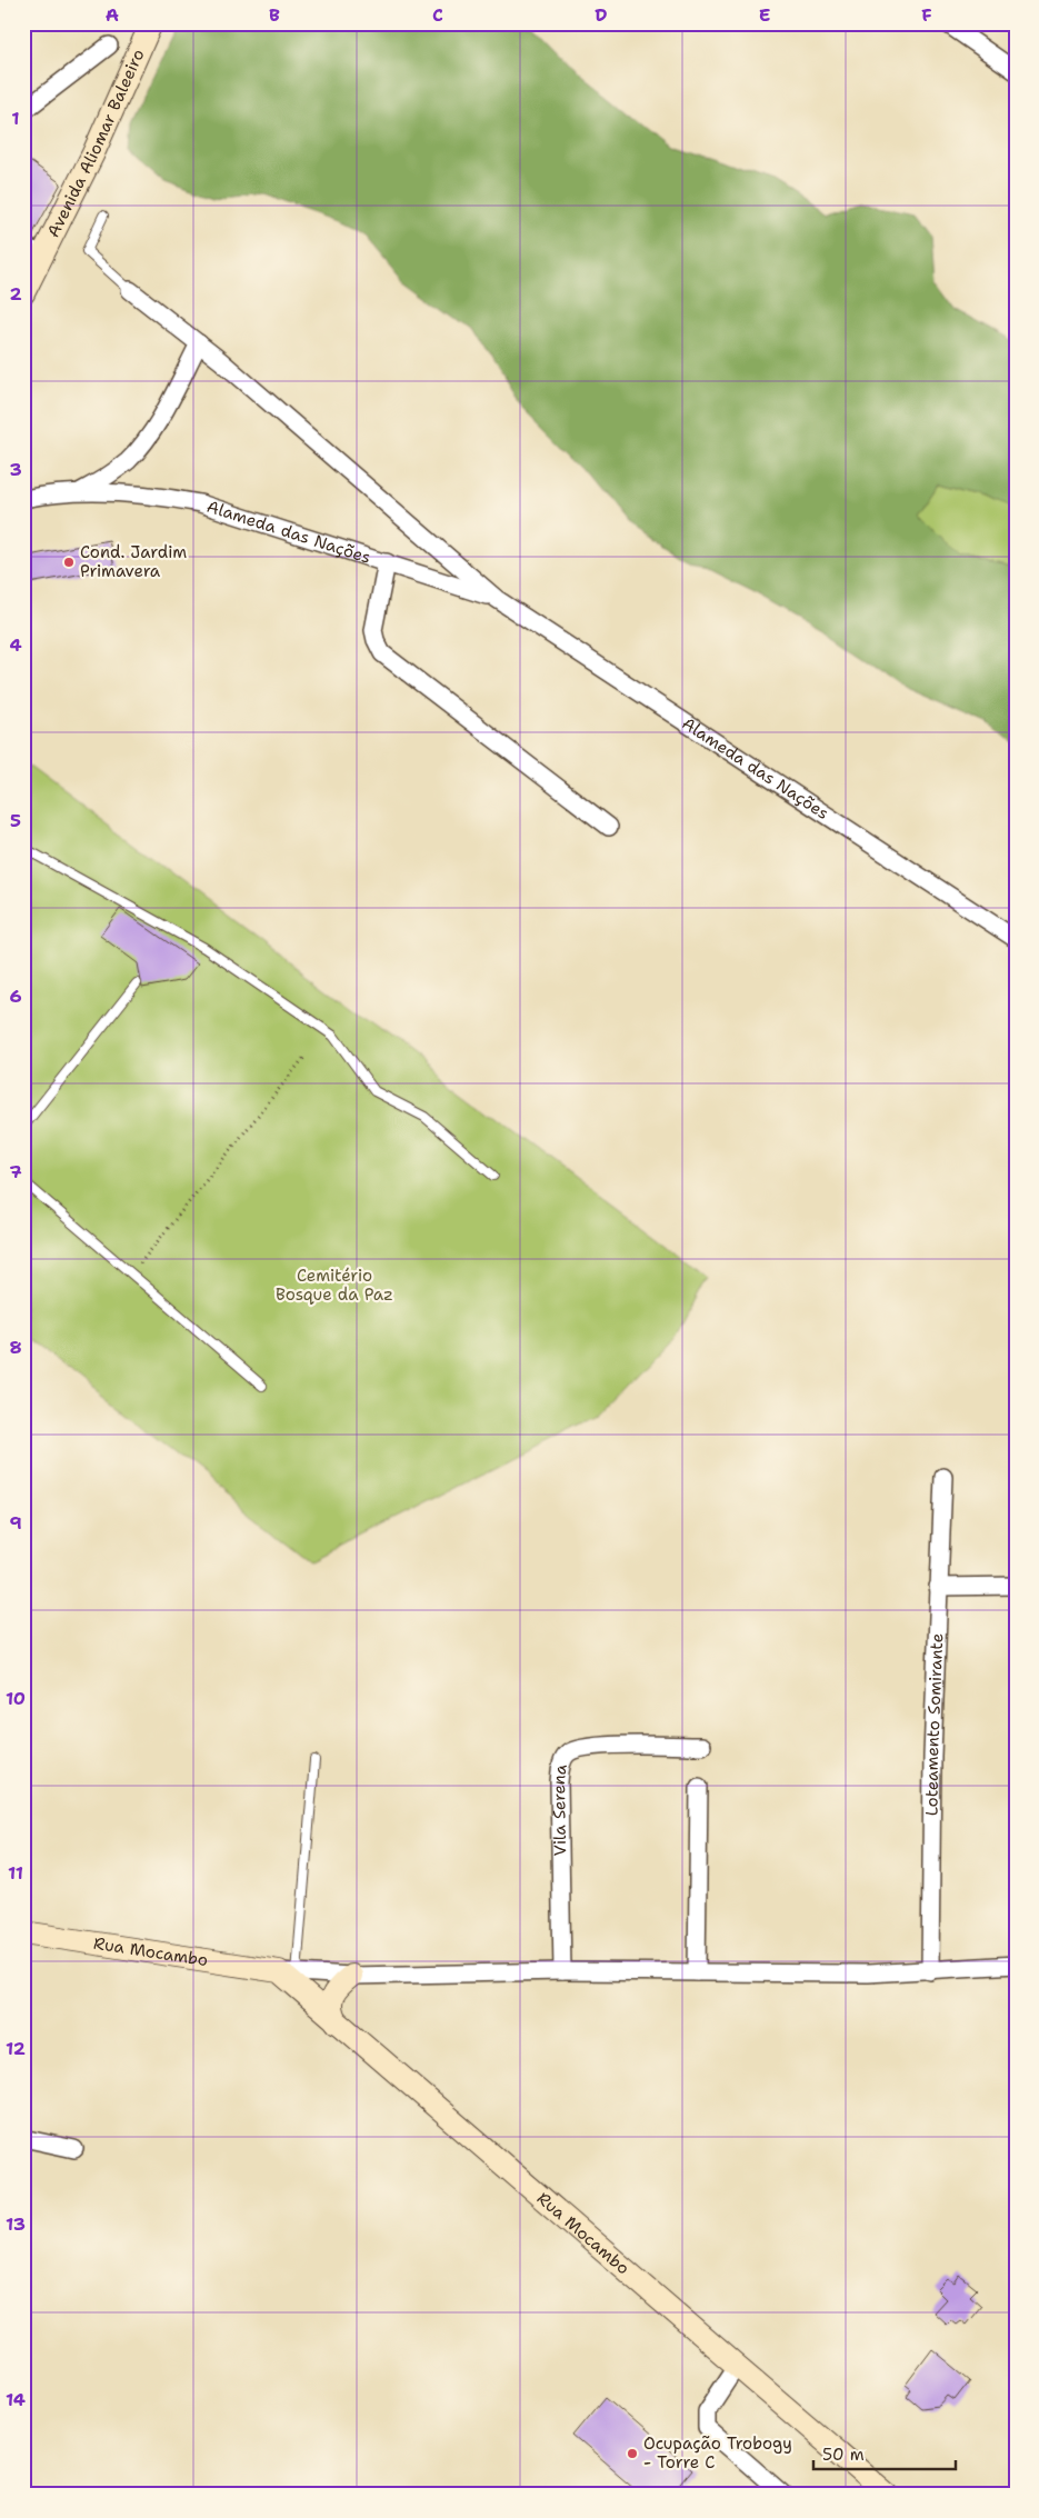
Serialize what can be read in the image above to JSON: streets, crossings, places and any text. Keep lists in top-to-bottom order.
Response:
{
  "streets": {
    "main road": ["Avenida Aliomar Baleeiro", "Rua Mocambo"],
    "street": ["Alameda das Nações", "Loteamento Somirante", "Vila Serena"]
  },
  "crossings": [
    ["Loteamento Somirante", "Rua Mocambo"],
    ["Vila Serena", "Rua Mocambo"]
  ],
  "parks": ["Cemitério Bosque da Paz"],
  "places": ["Cond. Jardim Primavera", "Ocupação Trobogy - Torre C"],
  "scale_bar": "50 m",
  "grid": {
    "columns": [
      "A",
      "B",
      "C",
      "D",
      "E",
      "F"
    ],
    "rows": [
      "1",
      "2",
      "3",
      "4",
      "5",
      "6",
      "7",
      "8",
      "9",
      "10",
      "11",
      "12",
      "13",
      "14"
    ]
  }
}
